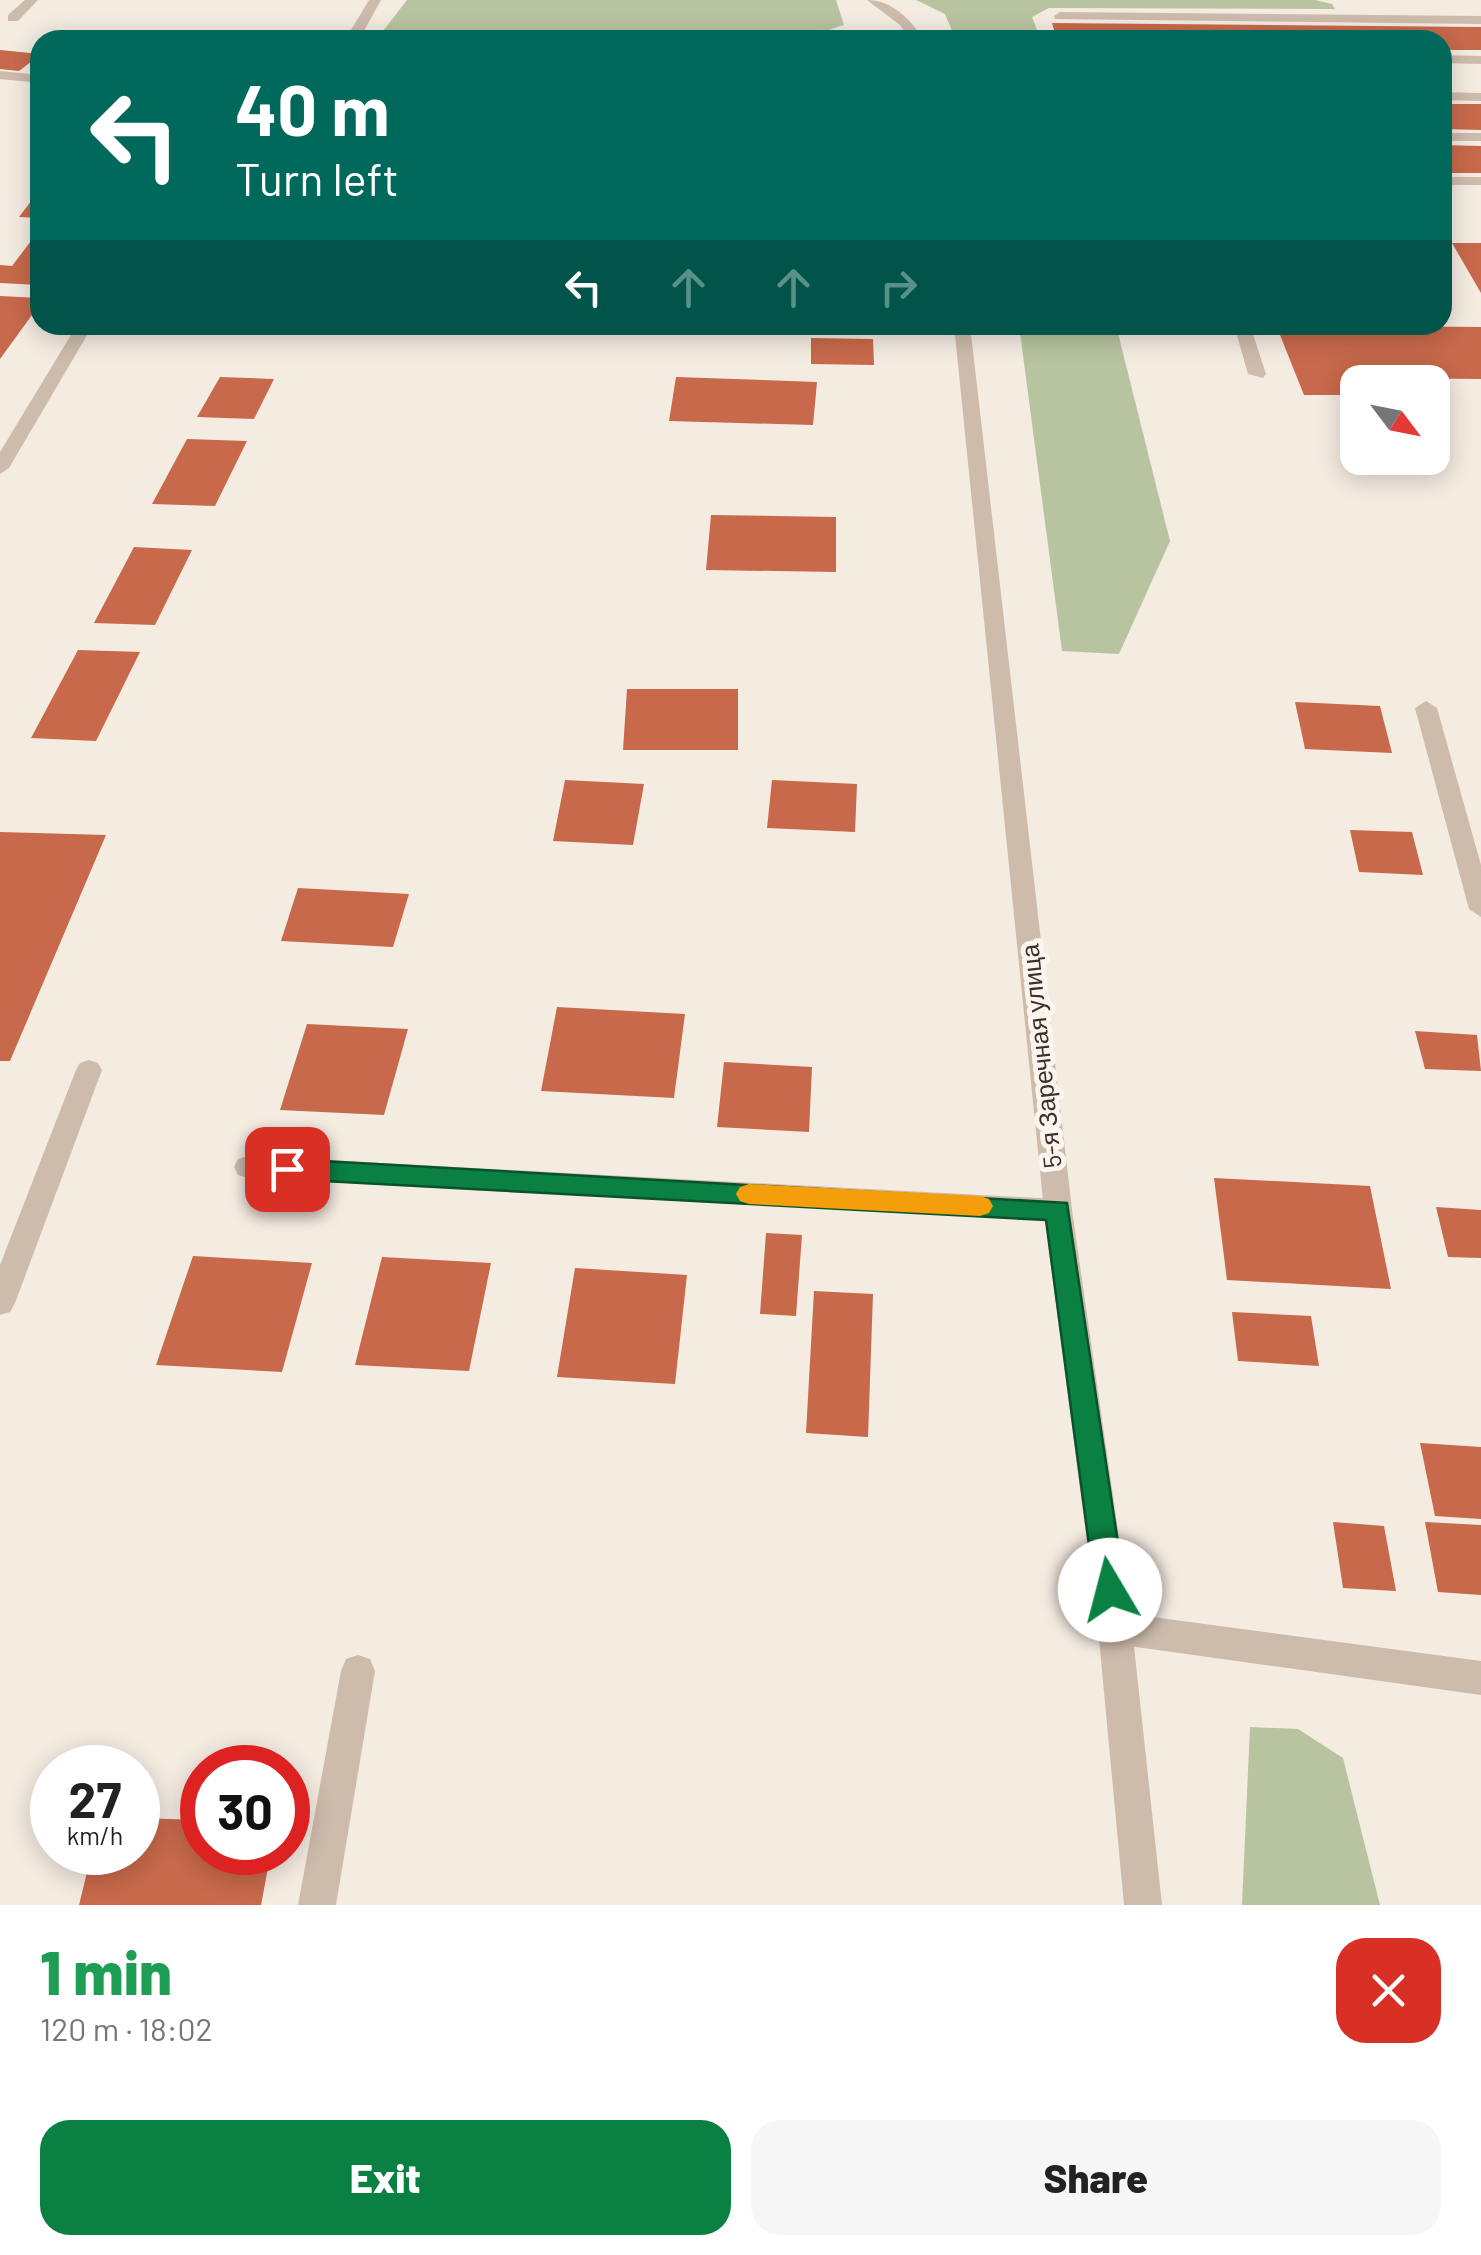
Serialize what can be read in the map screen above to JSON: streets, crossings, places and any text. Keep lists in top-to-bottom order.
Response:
{
  "streets": {
    "street": ["5-я Заречная улица"]
  },
  "north": "bottom right",
  "page": {
    "turn": ["40 m", "Turn left"],
    "speed": "27 km/h",
    "limit": "30",
    "heading": ["1 min", "120 m · 18:02"],
    "buttons": ["Exit", "Share"]
  }
}
